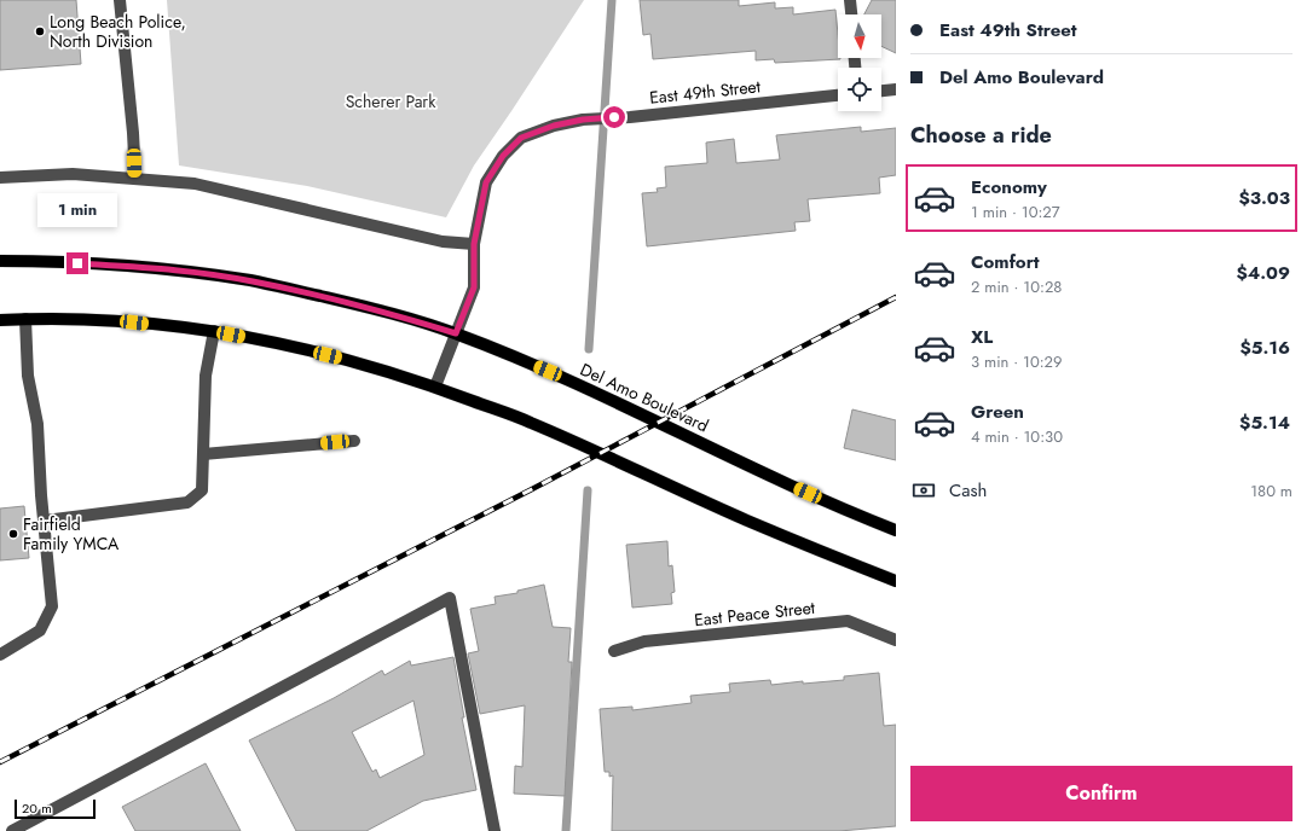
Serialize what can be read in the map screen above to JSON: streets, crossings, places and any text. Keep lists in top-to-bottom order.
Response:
{
  "streets": {
    "main road": ["Del Amo Boulevard"],
    "street": ["East 49th Street", "East Peace Street"]
  },
  "crossings": [
    ["East 49th Street", "Del Amo Boulevard"]
  ],
  "parks": ["Scherer Park"],
  "places": ["Long Beach Police, North Division", "Fairfield Family YMCA"],
  "scale_bar": "20 m",
  "north": "bottom",
  "page": {
    "banner": ["East 49th Street", "Del Amo Boulevard"],
    "heading": "Choose a ride",
    "list": [
      {
        "name": "Economy",
        "note": "1 min · 10:27",
        "value": "$3.03"
      },
      {
        "name": "Comfort",
        "note": "2 min · 10:28",
        "value": "$4.09"
      },
      {
        "name": "XL",
        "note": "3 min · 10:29",
        "value": "$5.16"
      },
      {
        "name": "Green",
        "note": "4 min · 10:30",
        "value": "$5.14"
      }
    ],
    "bubble": "1 min",
    "pay": ["Cash", "180 m"],
    "buttons": "Confirm",
    "scale": "20 m"
  }
}
